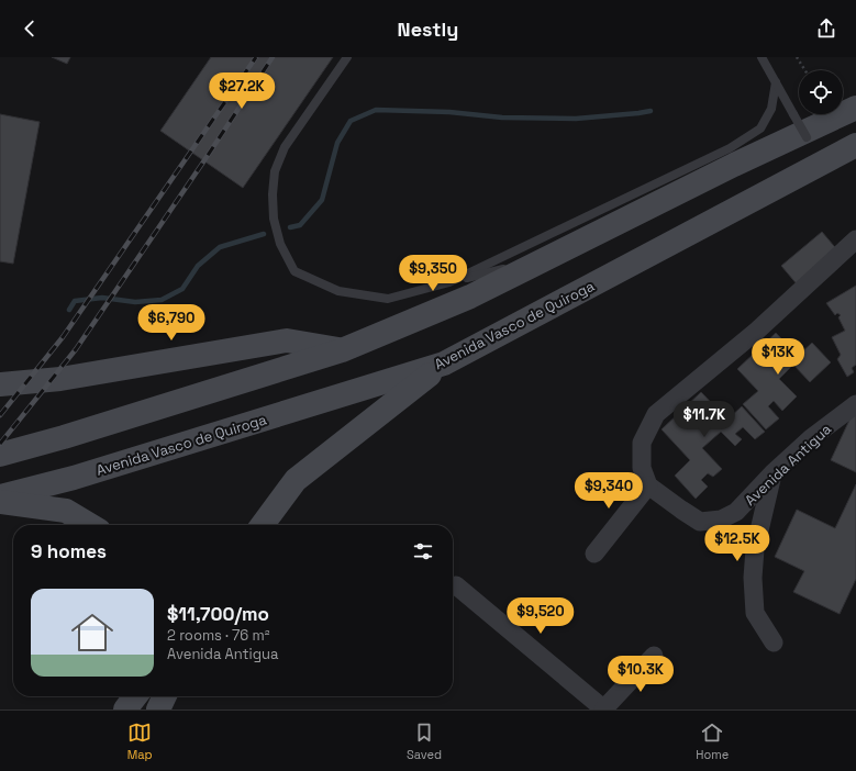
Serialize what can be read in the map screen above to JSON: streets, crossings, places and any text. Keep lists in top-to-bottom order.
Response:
{
  "streets": {
    "main road": ["Avenida Vasco de Quiroga"],
    "street": ["Avenida Antigua"]
  },
  "page": {
    "header": "Nestly",
    "price": [
      "$27.2K",
      "$9,350",
      "$6,790",
      "$13K",
      "$11.7K",
      "$9,340",
      "$12.5K",
      "$9,520",
      "$10.3K"
    ],
    "heading": "9 homes",
    "list": [
      {
        "name": "$11,700/mo",
        "note": "2 rooms · 76 m² · Avenida Antigua"
      }
    ],
    "tabs": ["Map", "Saved", "Home"]
  }
}
